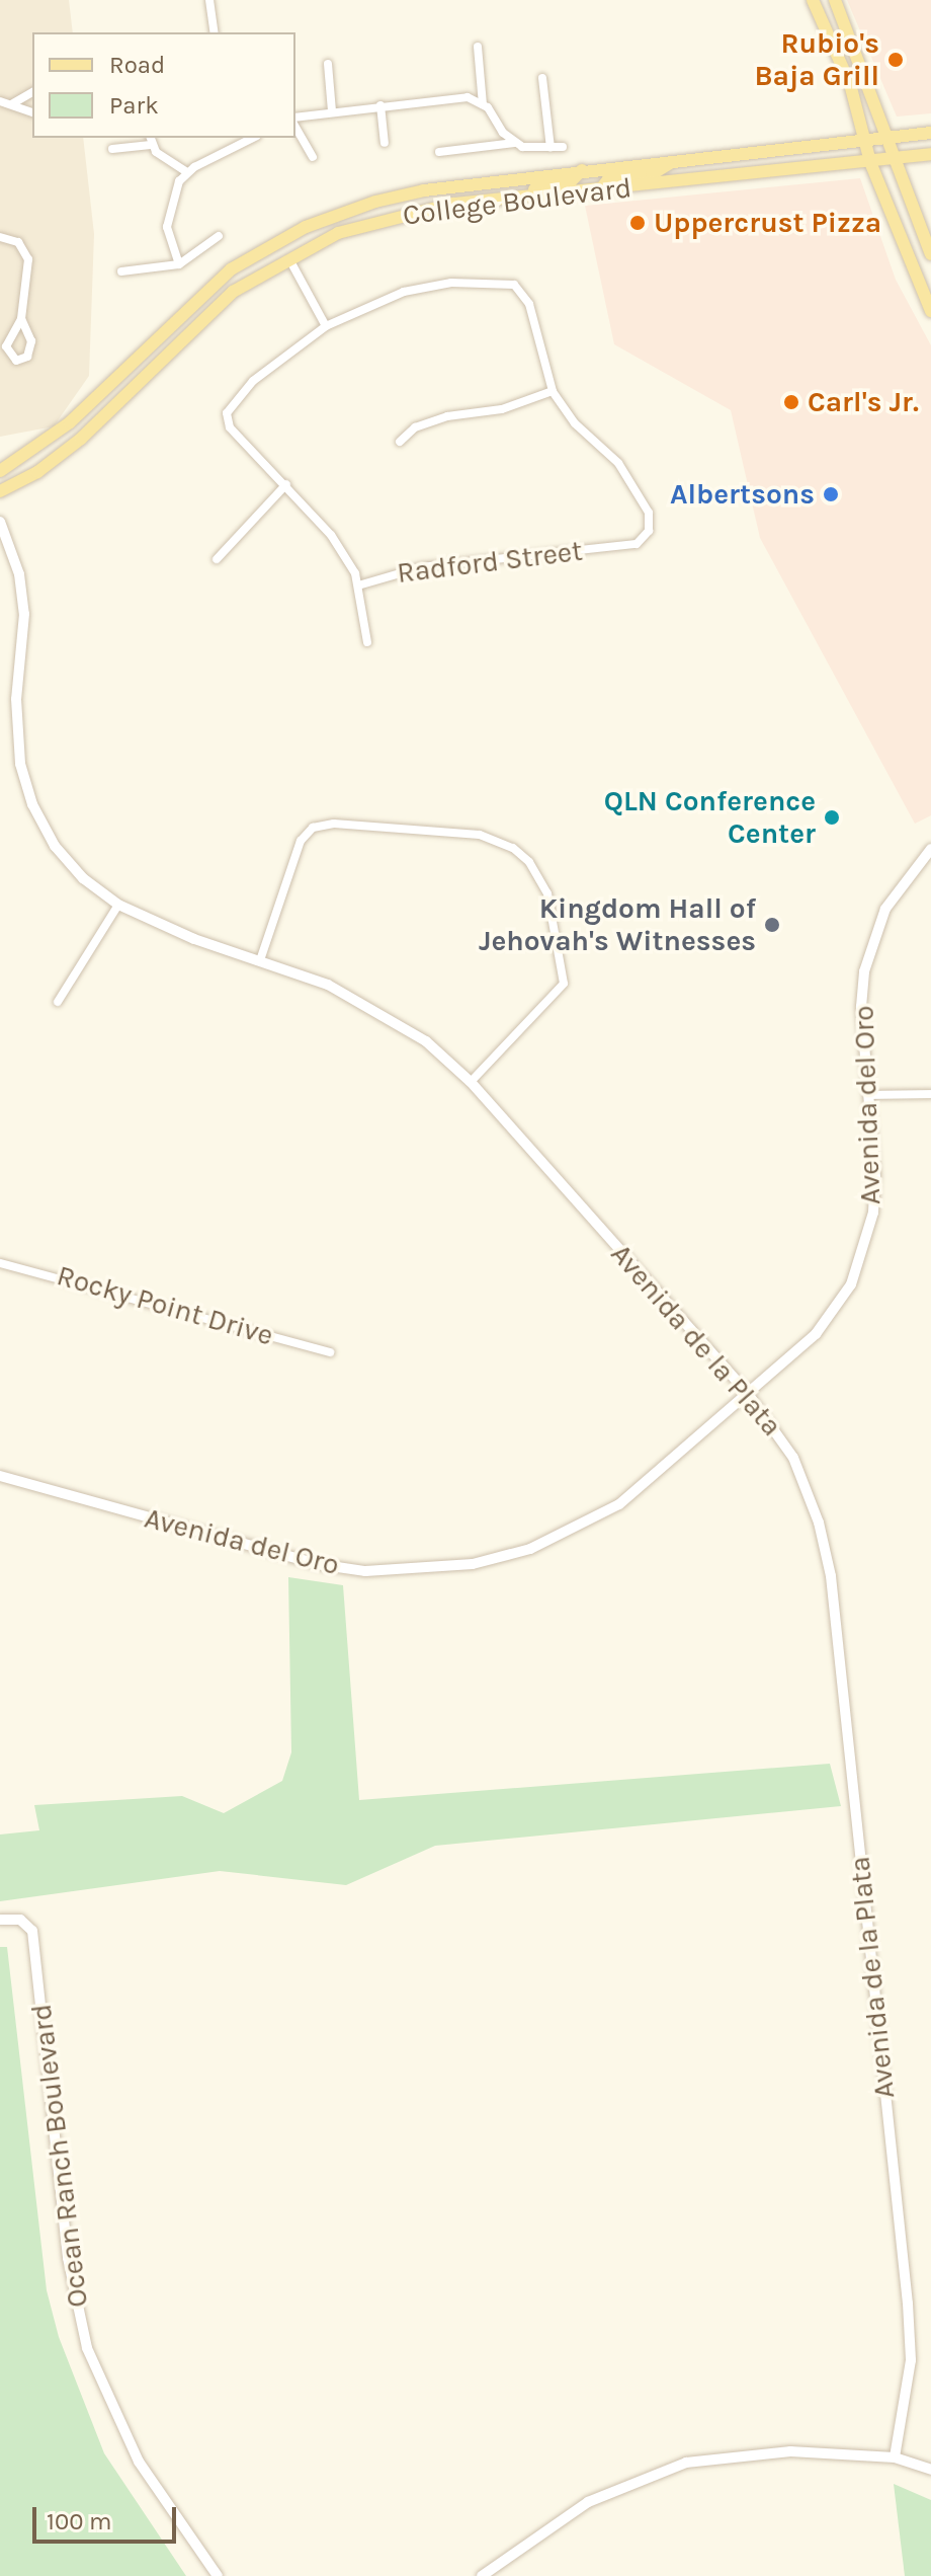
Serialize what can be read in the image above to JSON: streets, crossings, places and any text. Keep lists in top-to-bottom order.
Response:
{
  "streets": {
    "main road": ["College Boulevard"],
    "street": [
      "Radford Street",
      "Avenida del Oro",
      "Rocky Point Drive",
      "Avenida de la Plata",
      "Ocean Ranch Boulevard"
    ]
  },
  "crossings": [
    ["Avenida del Oro", "Avenida de la Plata"]
  ],
  "places": [
    "Rubio's Baja Grill",
    "Uppercrust Pizza",
    "Carl's Jr.",
    "Albertsons",
    "QLN Conference Center",
    "Kingdom Hall of Jehovah's Witnesses"
  ],
  "legend": ["Road", "Park"],
  "scale_bar": "100 m"
}
